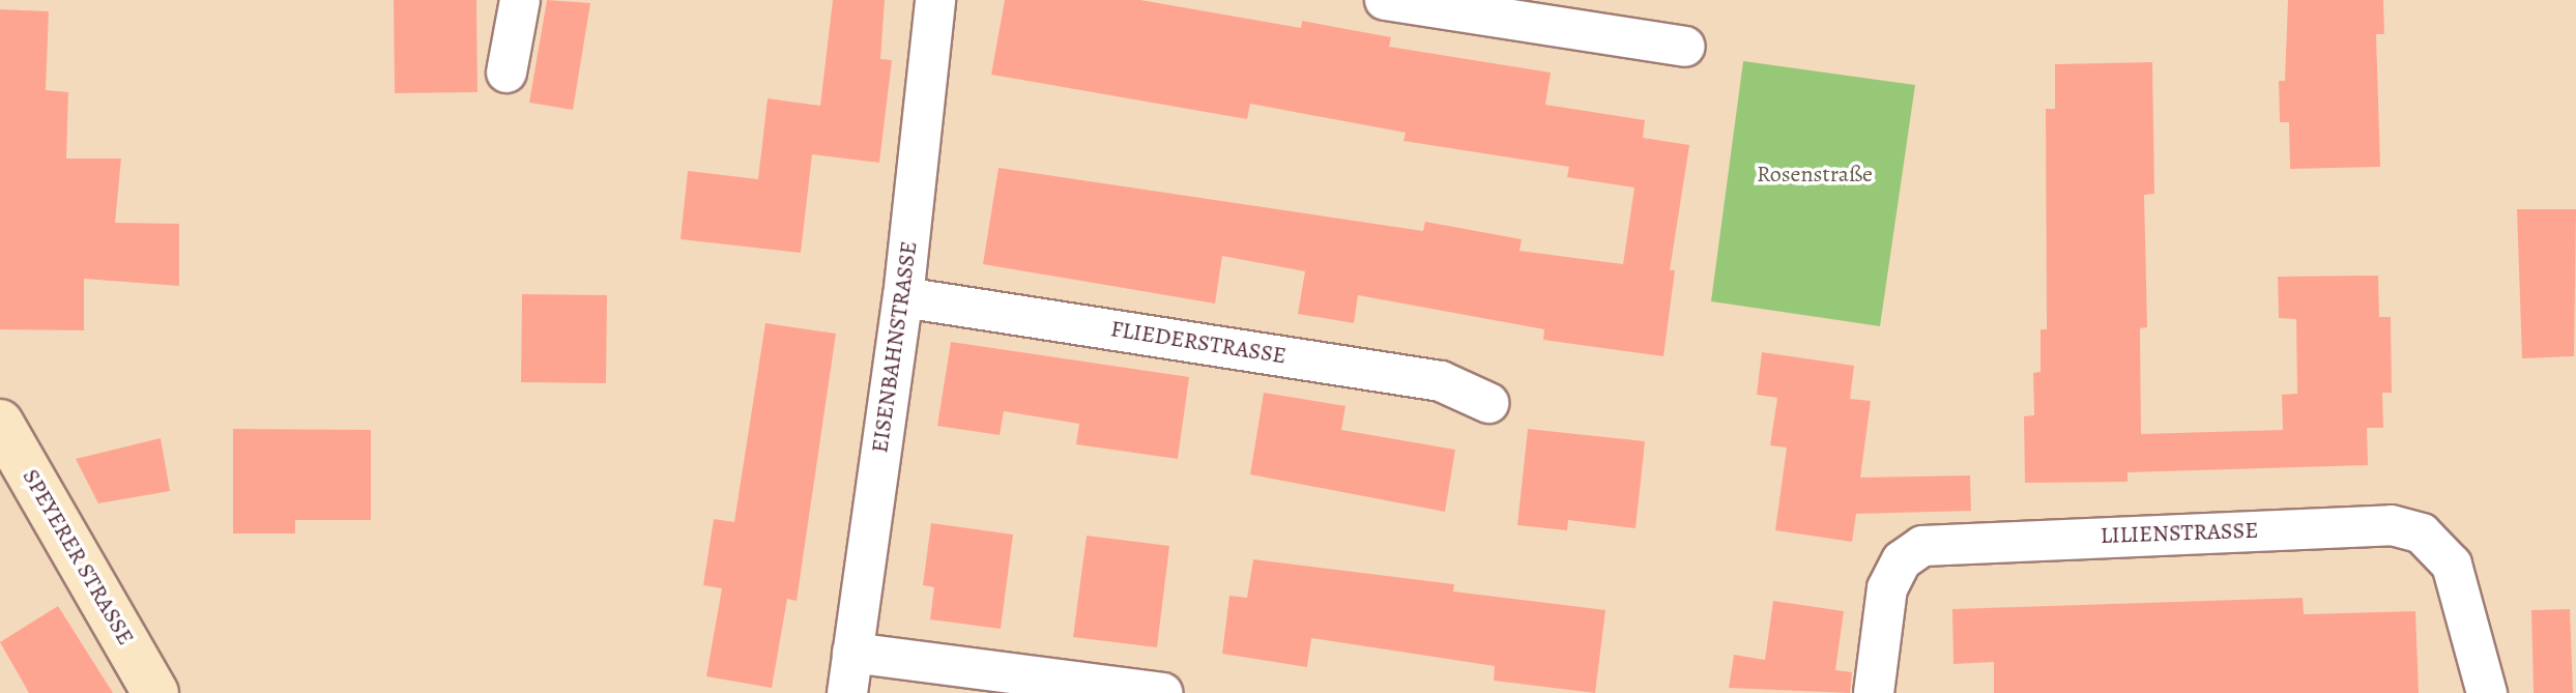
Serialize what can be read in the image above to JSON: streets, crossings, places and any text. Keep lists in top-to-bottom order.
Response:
{
  "streets": {
    "main road": ["SPEYERER STRASSE"],
    "street": ["FLIEDERSTRASSE", "EISENBAHNSTRASSE", "LILIENSTRASSE"]
  },
  "crossings": [
    ["FLIEDERSTRASSE", "EISENBAHNSTRASSE"]
  ],
  "parks": ["Rosenstraße"]
}
